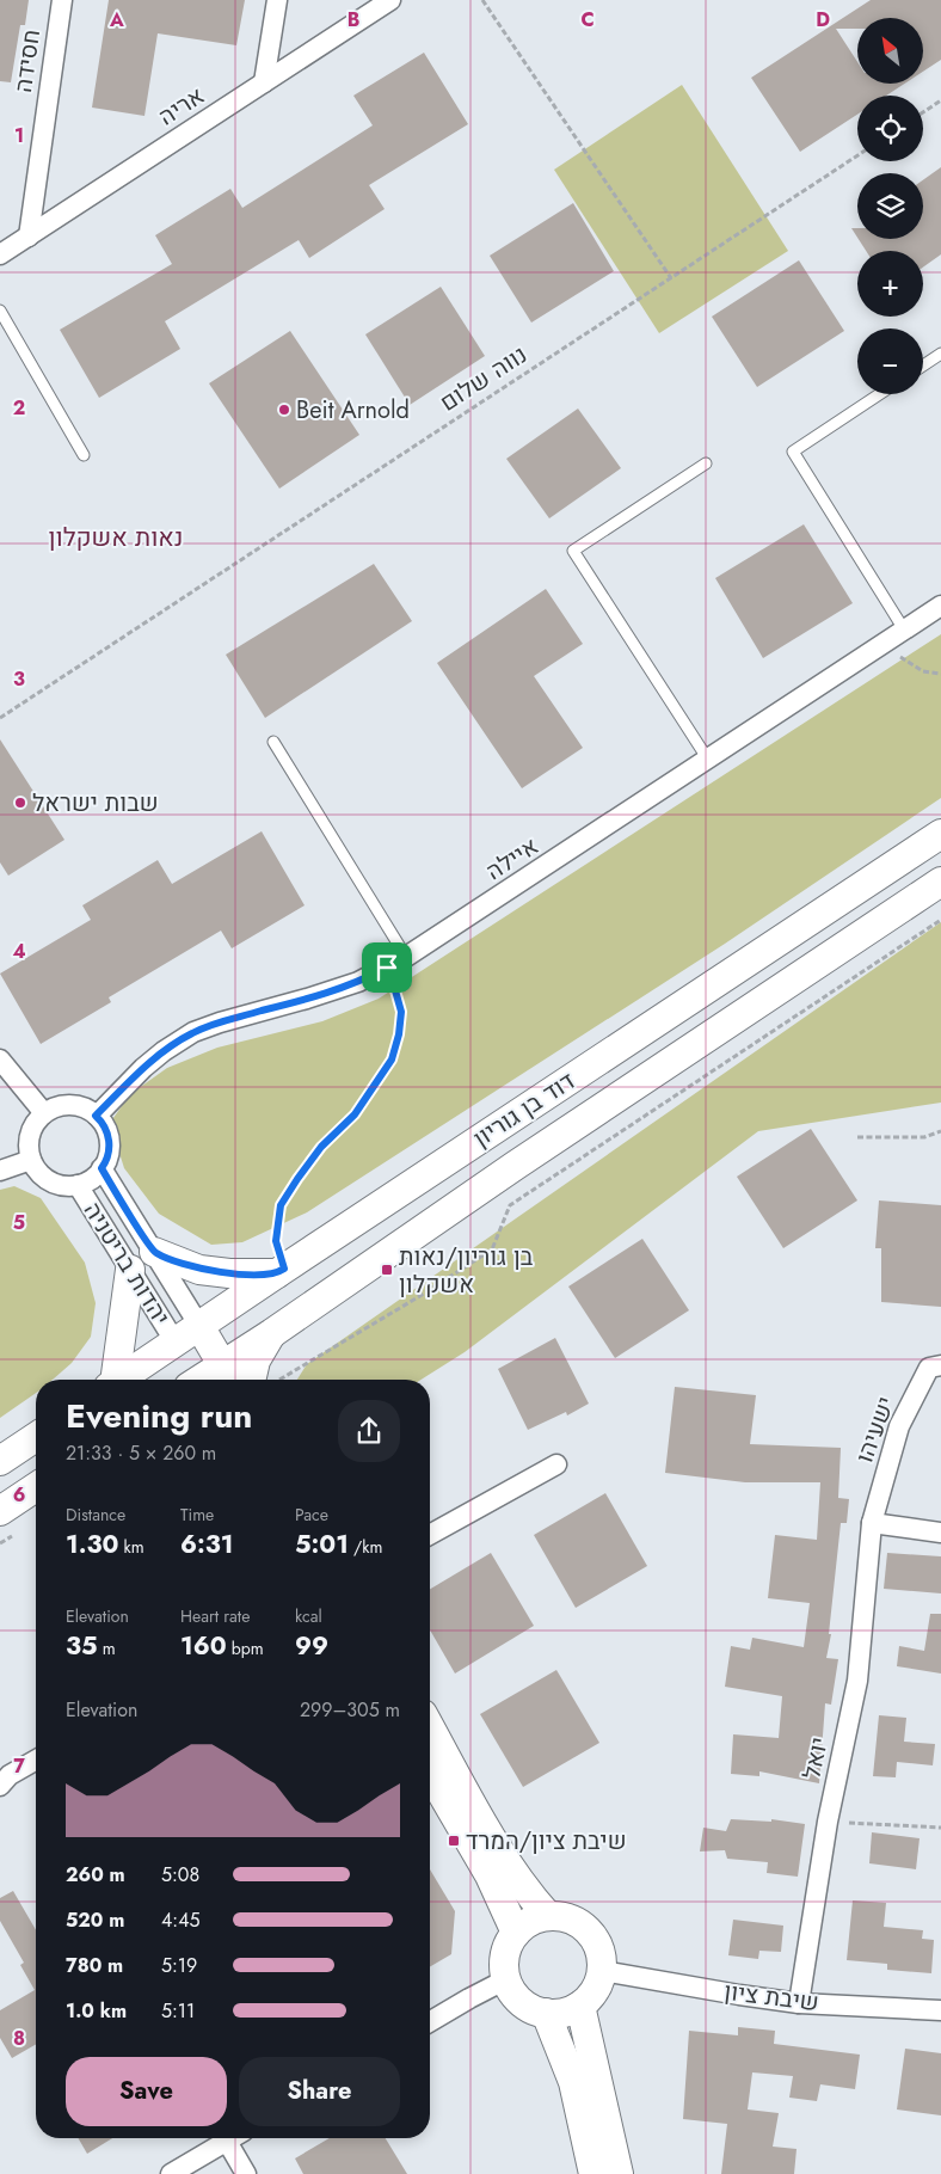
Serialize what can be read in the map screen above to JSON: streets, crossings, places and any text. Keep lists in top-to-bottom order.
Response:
{
  "streets": {
    "main road": ["דוד בן גוריון", "יהדות בריטניה"],
    "street": [
      "חסידה",
      "אריה",
      "איילה",
      "ישעיהו",
      "יואל",
      "שיבת ציון"
    ],
    "path": ["נווה שלום"]
  },
  "crossings": [
    ["חסידה", "אריה"],
    ["איילה", "יהדות בריטניה"],
    ["דוד בן גוריון", "יהדות בריטניה"],
    ["ישעיהו", "יואל"],
    ["יואל", "שיבת ציון"]
  ],
  "districts": ["נאות אשקלון"],
  "places": {
    "other": ["Beit Arnold", "שבות ישראל"],
    "transit": ["בן גוריון/נאות אשקלון", "שיבת ציון/המרד"]
  },
  "north": "top left",
  "page": {
    "map_buttons": ["+", "−"],
    "heading": ["Evening run", "21:33 · 5 × 260 m"],
    "stats": [
      ["Distance", "1.30 km"],
      ["Time", "6:31"],
      ["Pace", "5:01 /km"],
      ["Elevation", "35 m"],
      ["Heart rate", "160 bpm"],
      ["kcal", "99"]
    ],
    "chart": ["Elevation", "299–305 m"],
    "list": [
      {
        "name": "260 m",
        "note": "5:08"
      },
      {
        "name": "520 m",
        "note": "4:45"
      },
      {
        "name": "780 m",
        "note": "5:19"
      },
      {
        "name": "1.0 km",
        "note": "5:11"
      }
    ],
    "buttons": ["Save", "Share"]
  },
  "grid": {
    "columns": [
      "A",
      "B",
      "C",
      "D"
    ],
    "rows": [
      "1",
      "2",
      "3",
      "4",
      "5",
      "6",
      "7",
      "8"
    ]
  }
}
